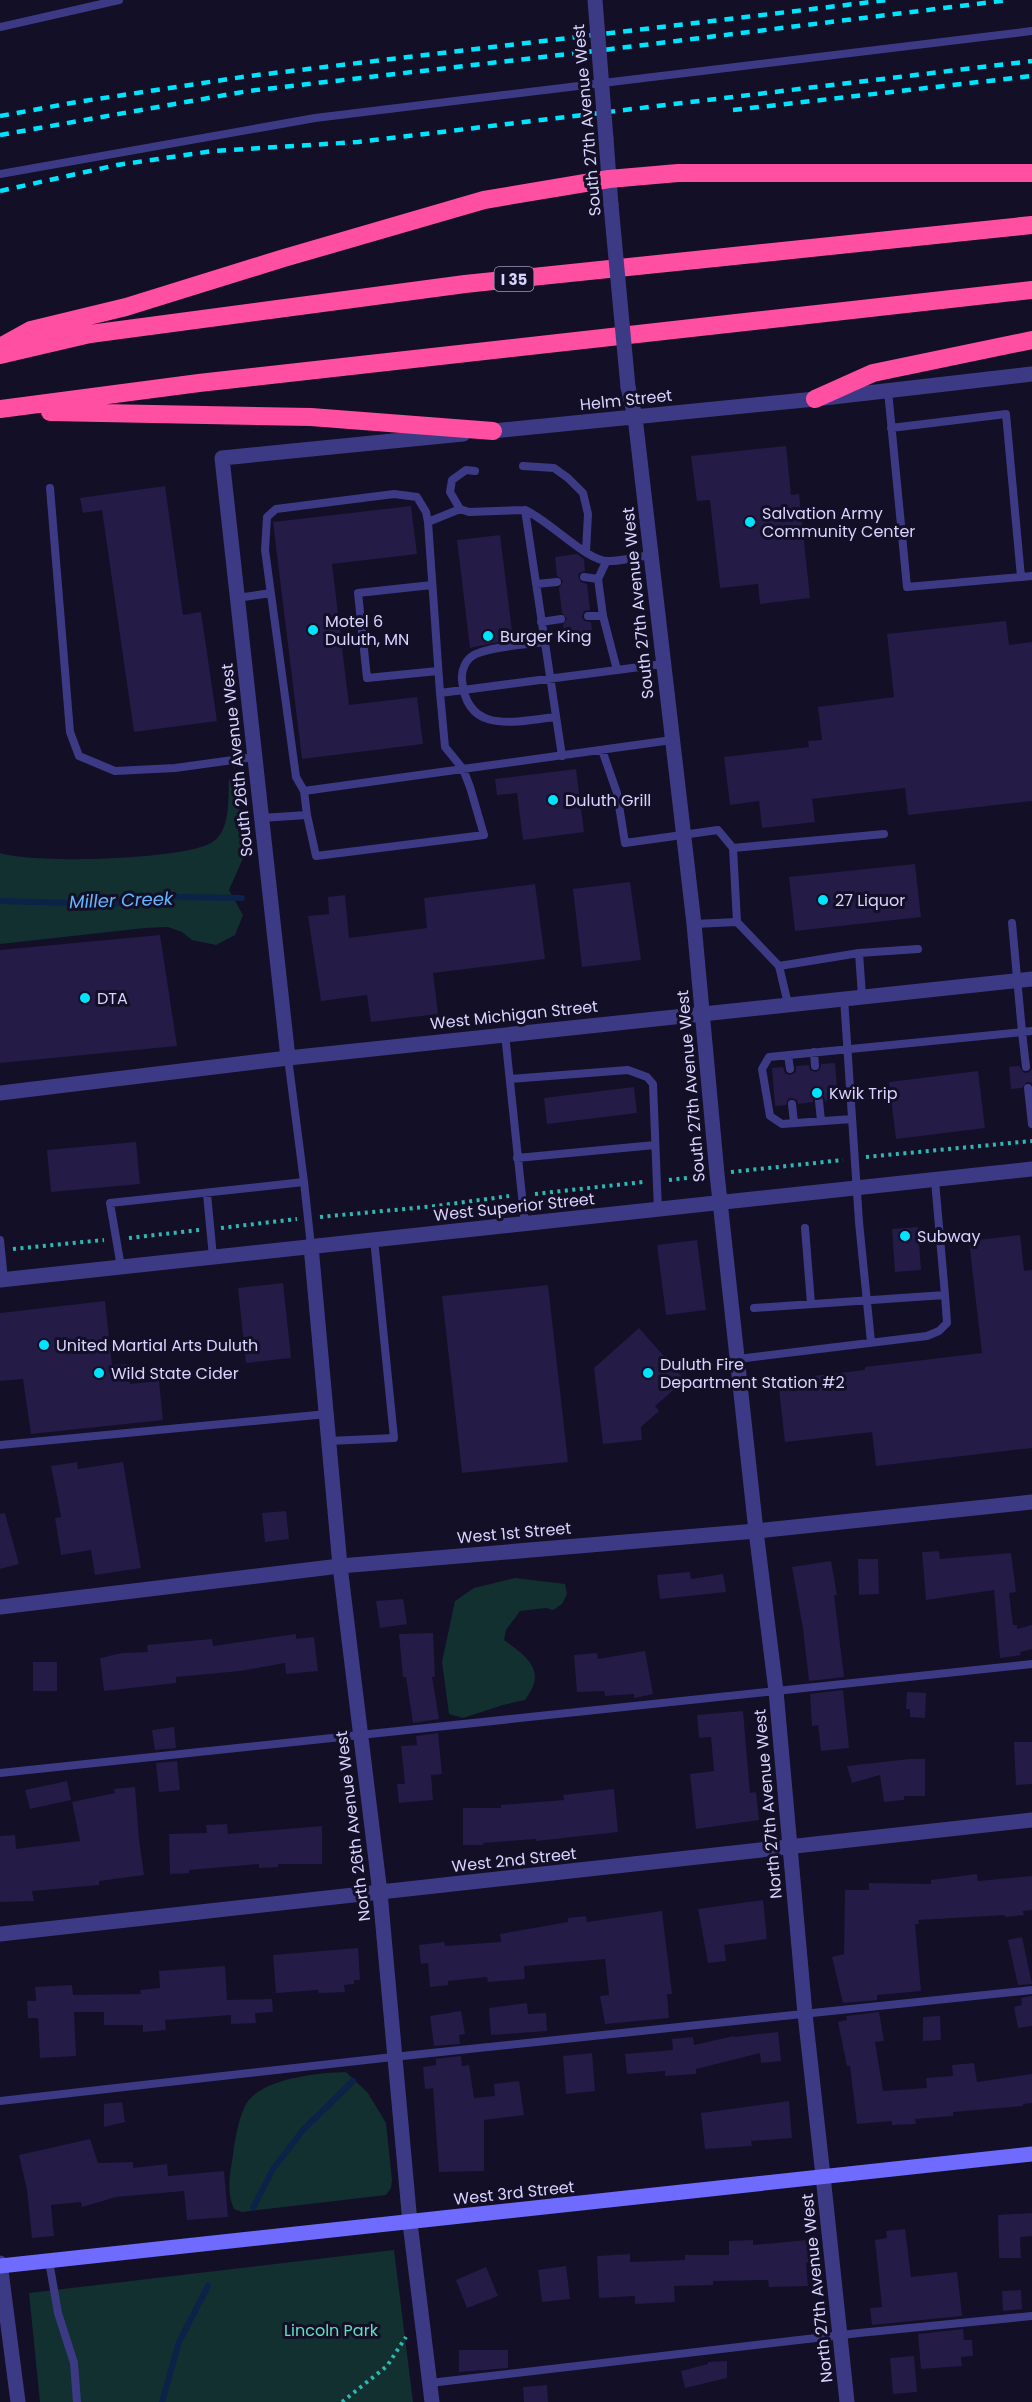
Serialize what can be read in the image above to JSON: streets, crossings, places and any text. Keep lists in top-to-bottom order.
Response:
{
  "streets": {
    "highway": ["I 35"],
    "main road": ["West 3rd Street"],
    "street": [
      "South 27th Avenue West",
      "Helm Street",
      "South 26th Avenue West",
      "West Michigan Street",
      "West Superior Street",
      "West 1st Street",
      "North 27th Avenue West",
      "North 26th Avenue West",
      "West 2nd Street"
    ]
  },
  "crossings": [
    ["South 27th Avenue West", "Helm Street"],
    ["South 27th Avenue West", "West Michigan Street"],
    ["South 27th Avenue West", "West Superior Street"],
    ["South 27th Avenue West", "North 27th Avenue West"],
    ["Helm Street", "South 26th Avenue West"],
    ["South 26th Avenue West", "West Michigan Street"],
    ["West Superior Street", "North 27th Avenue West"],
    ["West Superior Street", "North 26th Avenue West"],
    ["West 1st Street", "North 27th Avenue West"],
    ["West 1st Street", "North 26th Avenue West"],
    ["North 27th Avenue West", "West 2nd Street"],
    ["North 27th Avenue West", "West 3rd Street"],
    ["North 26th Avenue West", "West 2nd Street"],
    ["North 26th Avenue West", "West 3rd Street"]
  ],
  "water": ["Miller Creek"],
  "parks": ["Lincoln Park"],
  "places": [
    "Salvation Army Community Center",
    "Motel 6 Duluth, MN",
    "Burger King",
    "Duluth Grill",
    "27 Liquor",
    "DTA",
    "Kwik Trip",
    "Subway",
    "United Martial Arts Duluth",
    "Wild State Cider",
    "Duluth Fire Department Station #2"
  ]
}
